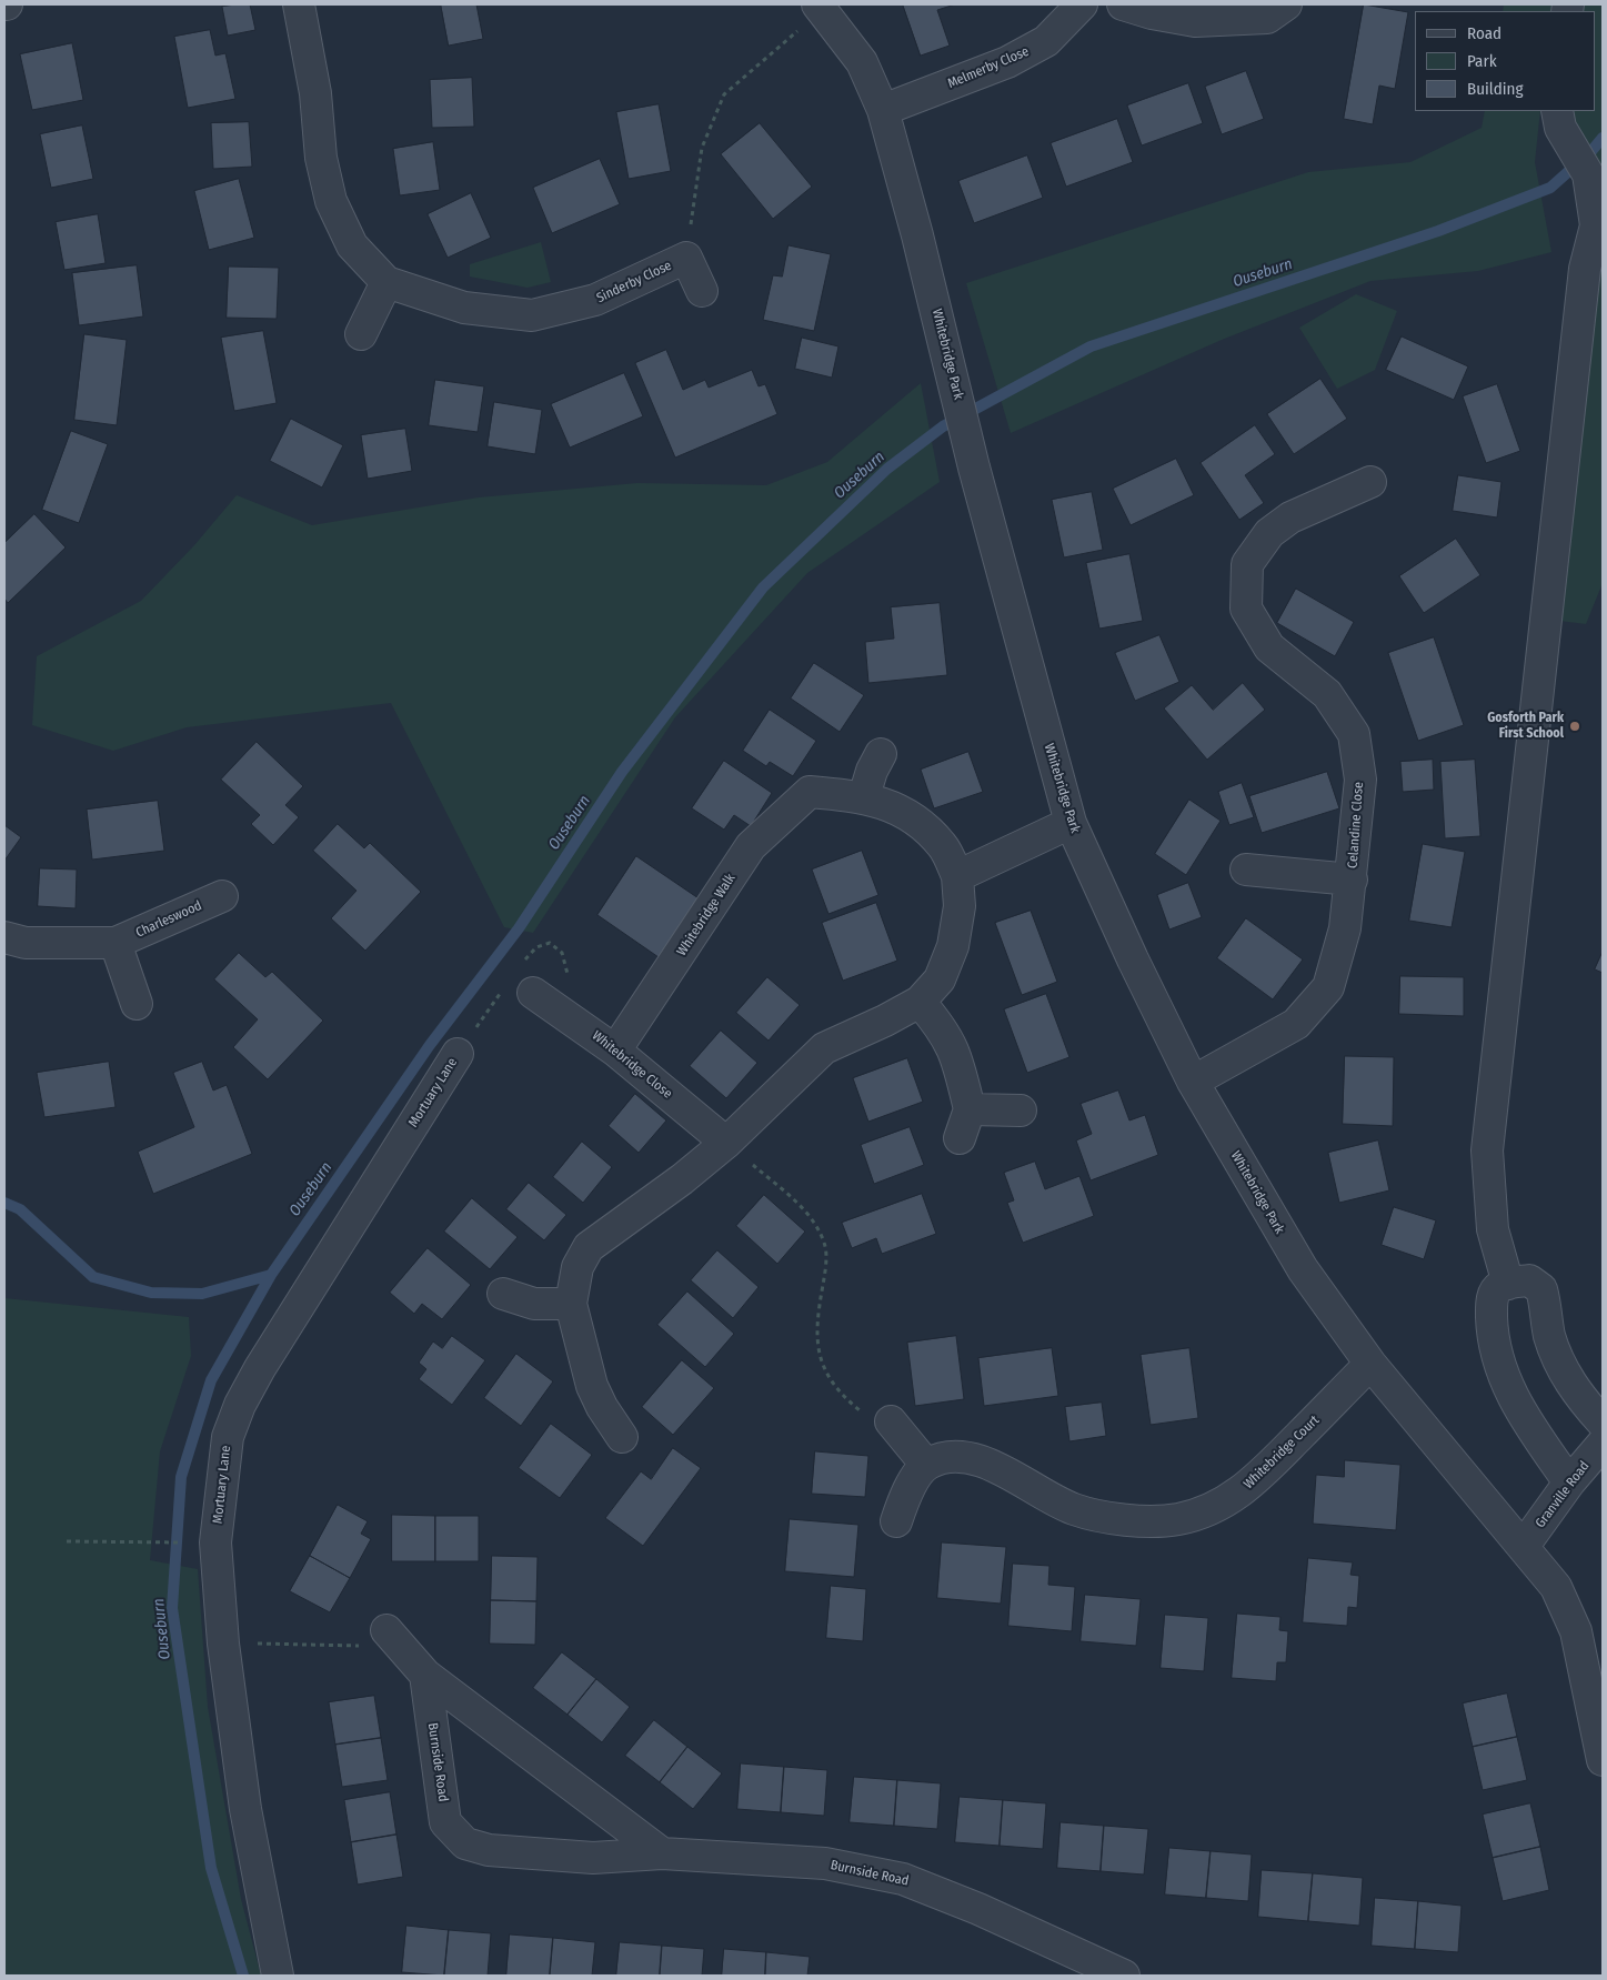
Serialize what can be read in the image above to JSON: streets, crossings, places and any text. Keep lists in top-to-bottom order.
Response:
{
  "streets": {
    "street": [
      "Melmerby Close",
      "Sinderby Close",
      "Whitebridge Park",
      "Celandine Close",
      "Whitebridge Walk",
      "Charleswood",
      "Whitebridge Close",
      "Mortuary Lane",
      "Whitebridge Court",
      "Granville Road",
      "Burnside Road"
    ]
  },
  "crossings": [
    ["Melmerby Close", "Whitebridge Park"],
    ["Whitebridge Park", "Celandine Close"],
    ["Whitebridge Park", "Whitebridge Court"],
    ["Whitebridge Park", "Granville Road"],
    ["Whitebridge Walk", "Whitebridge Close"]
  ],
  "water": ["Ouseburn"],
  "places": ["Gosforth Park First School"],
  "legend": ["Road", "Park", "Building"]
}
